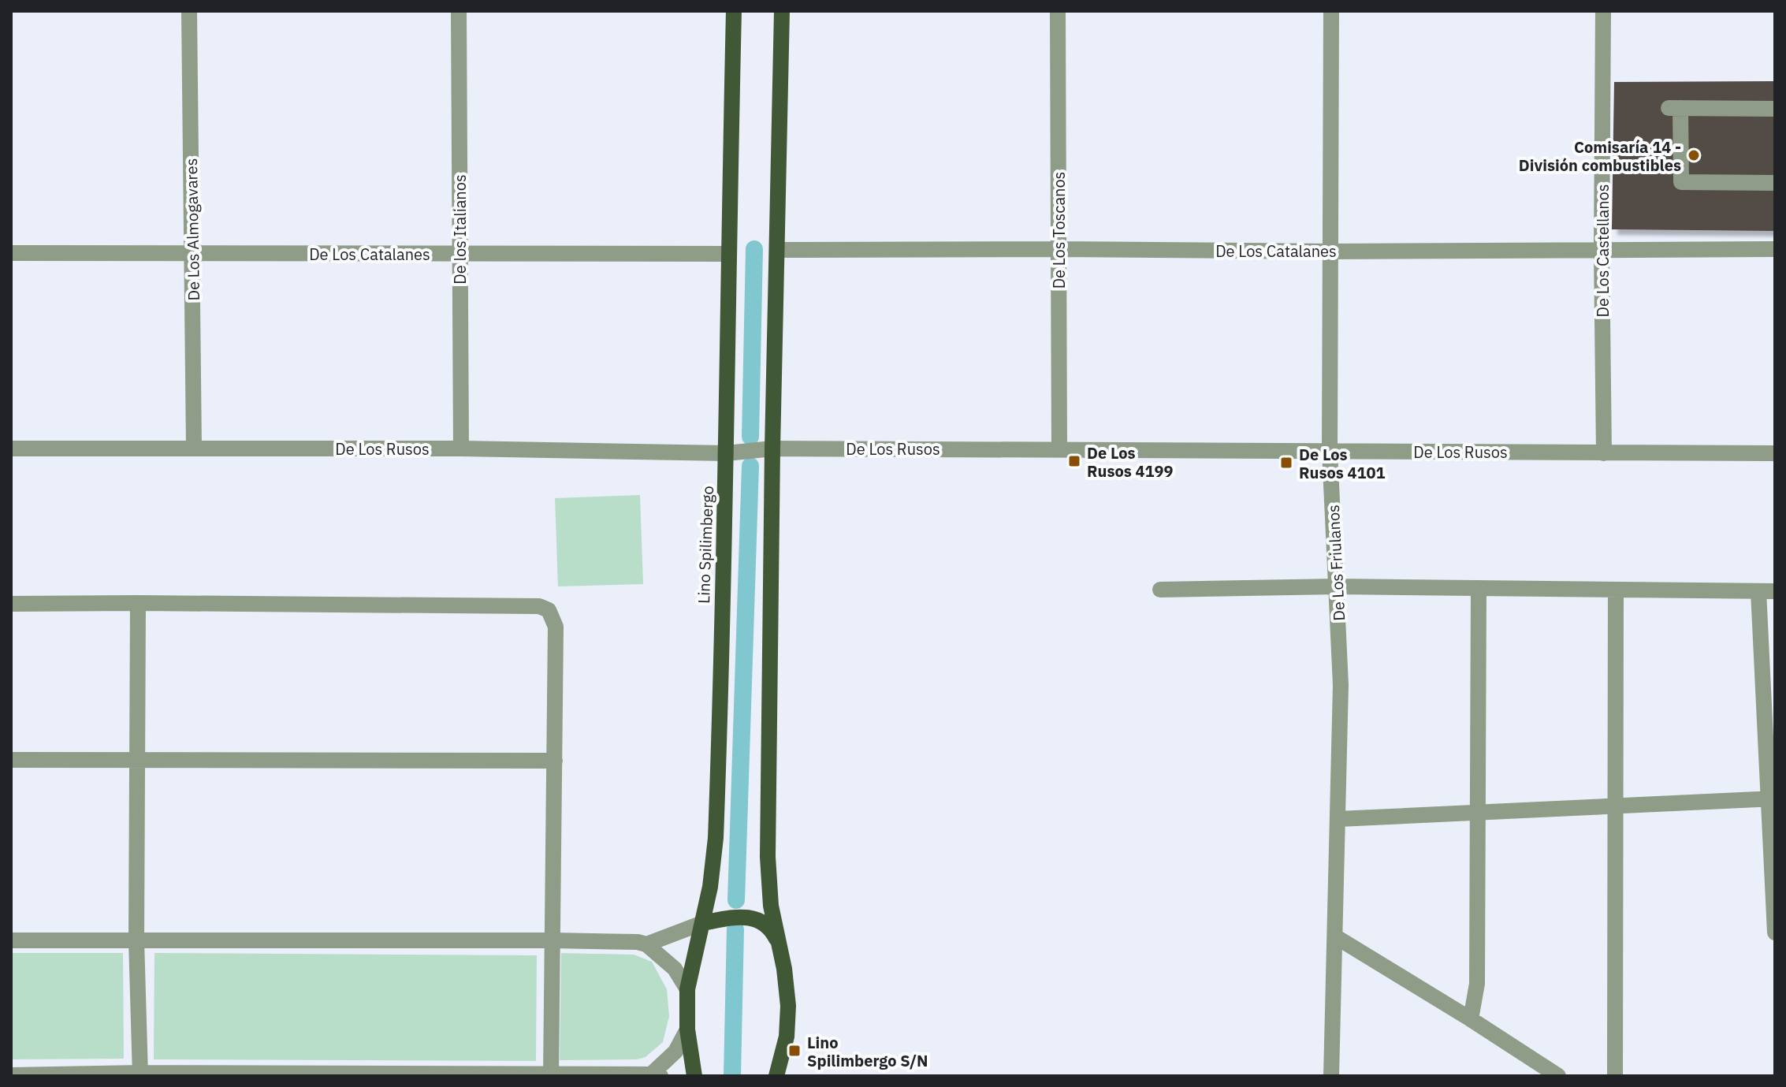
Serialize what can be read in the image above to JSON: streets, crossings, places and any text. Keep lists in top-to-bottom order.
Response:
{
  "streets": {
    "main road": ["Lino Spilimbergo"],
    "street": [
      "De Los Almogavares",
      "De los Italianos",
      "De Los Toscanos",
      "De Los Catalanes",
      "De Los Castellanos",
      "De Los Rusos",
      "De Los Friulanos"
    ]
  },
  "crossings": [
    ["De Los Almogavares", "De Los Catalanes"],
    ["De Los Almogavares", "De Los Rusos"],
    ["De los Italianos", "De Los Catalanes"],
    ["De los Italianos", "De Los Rusos"],
    ["De Los Toscanos", "De Los Catalanes"],
    ["De Los Toscanos", "De Los Rusos"],
    ["De Los Catalanes", "De Los Castellanos"],
    ["De Los Catalanes", "Lino Spilimbergo"],
    ["De Los Catalanes", "De Los Friulanos"],
    ["De Los Castellanos", "De Los Rusos"],
    ["De Los Rusos", "Lino Spilimbergo"],
    ["De Los Rusos", "De Los Friulanos"]
  ],
  "places": {
    "other": ["Comisaría 14 - División combustibles"],
    "transit": ["De Los Rusos 4199", "De Los Rusos 4101", "Lino Spilimbergo S/N"]
  }
}
